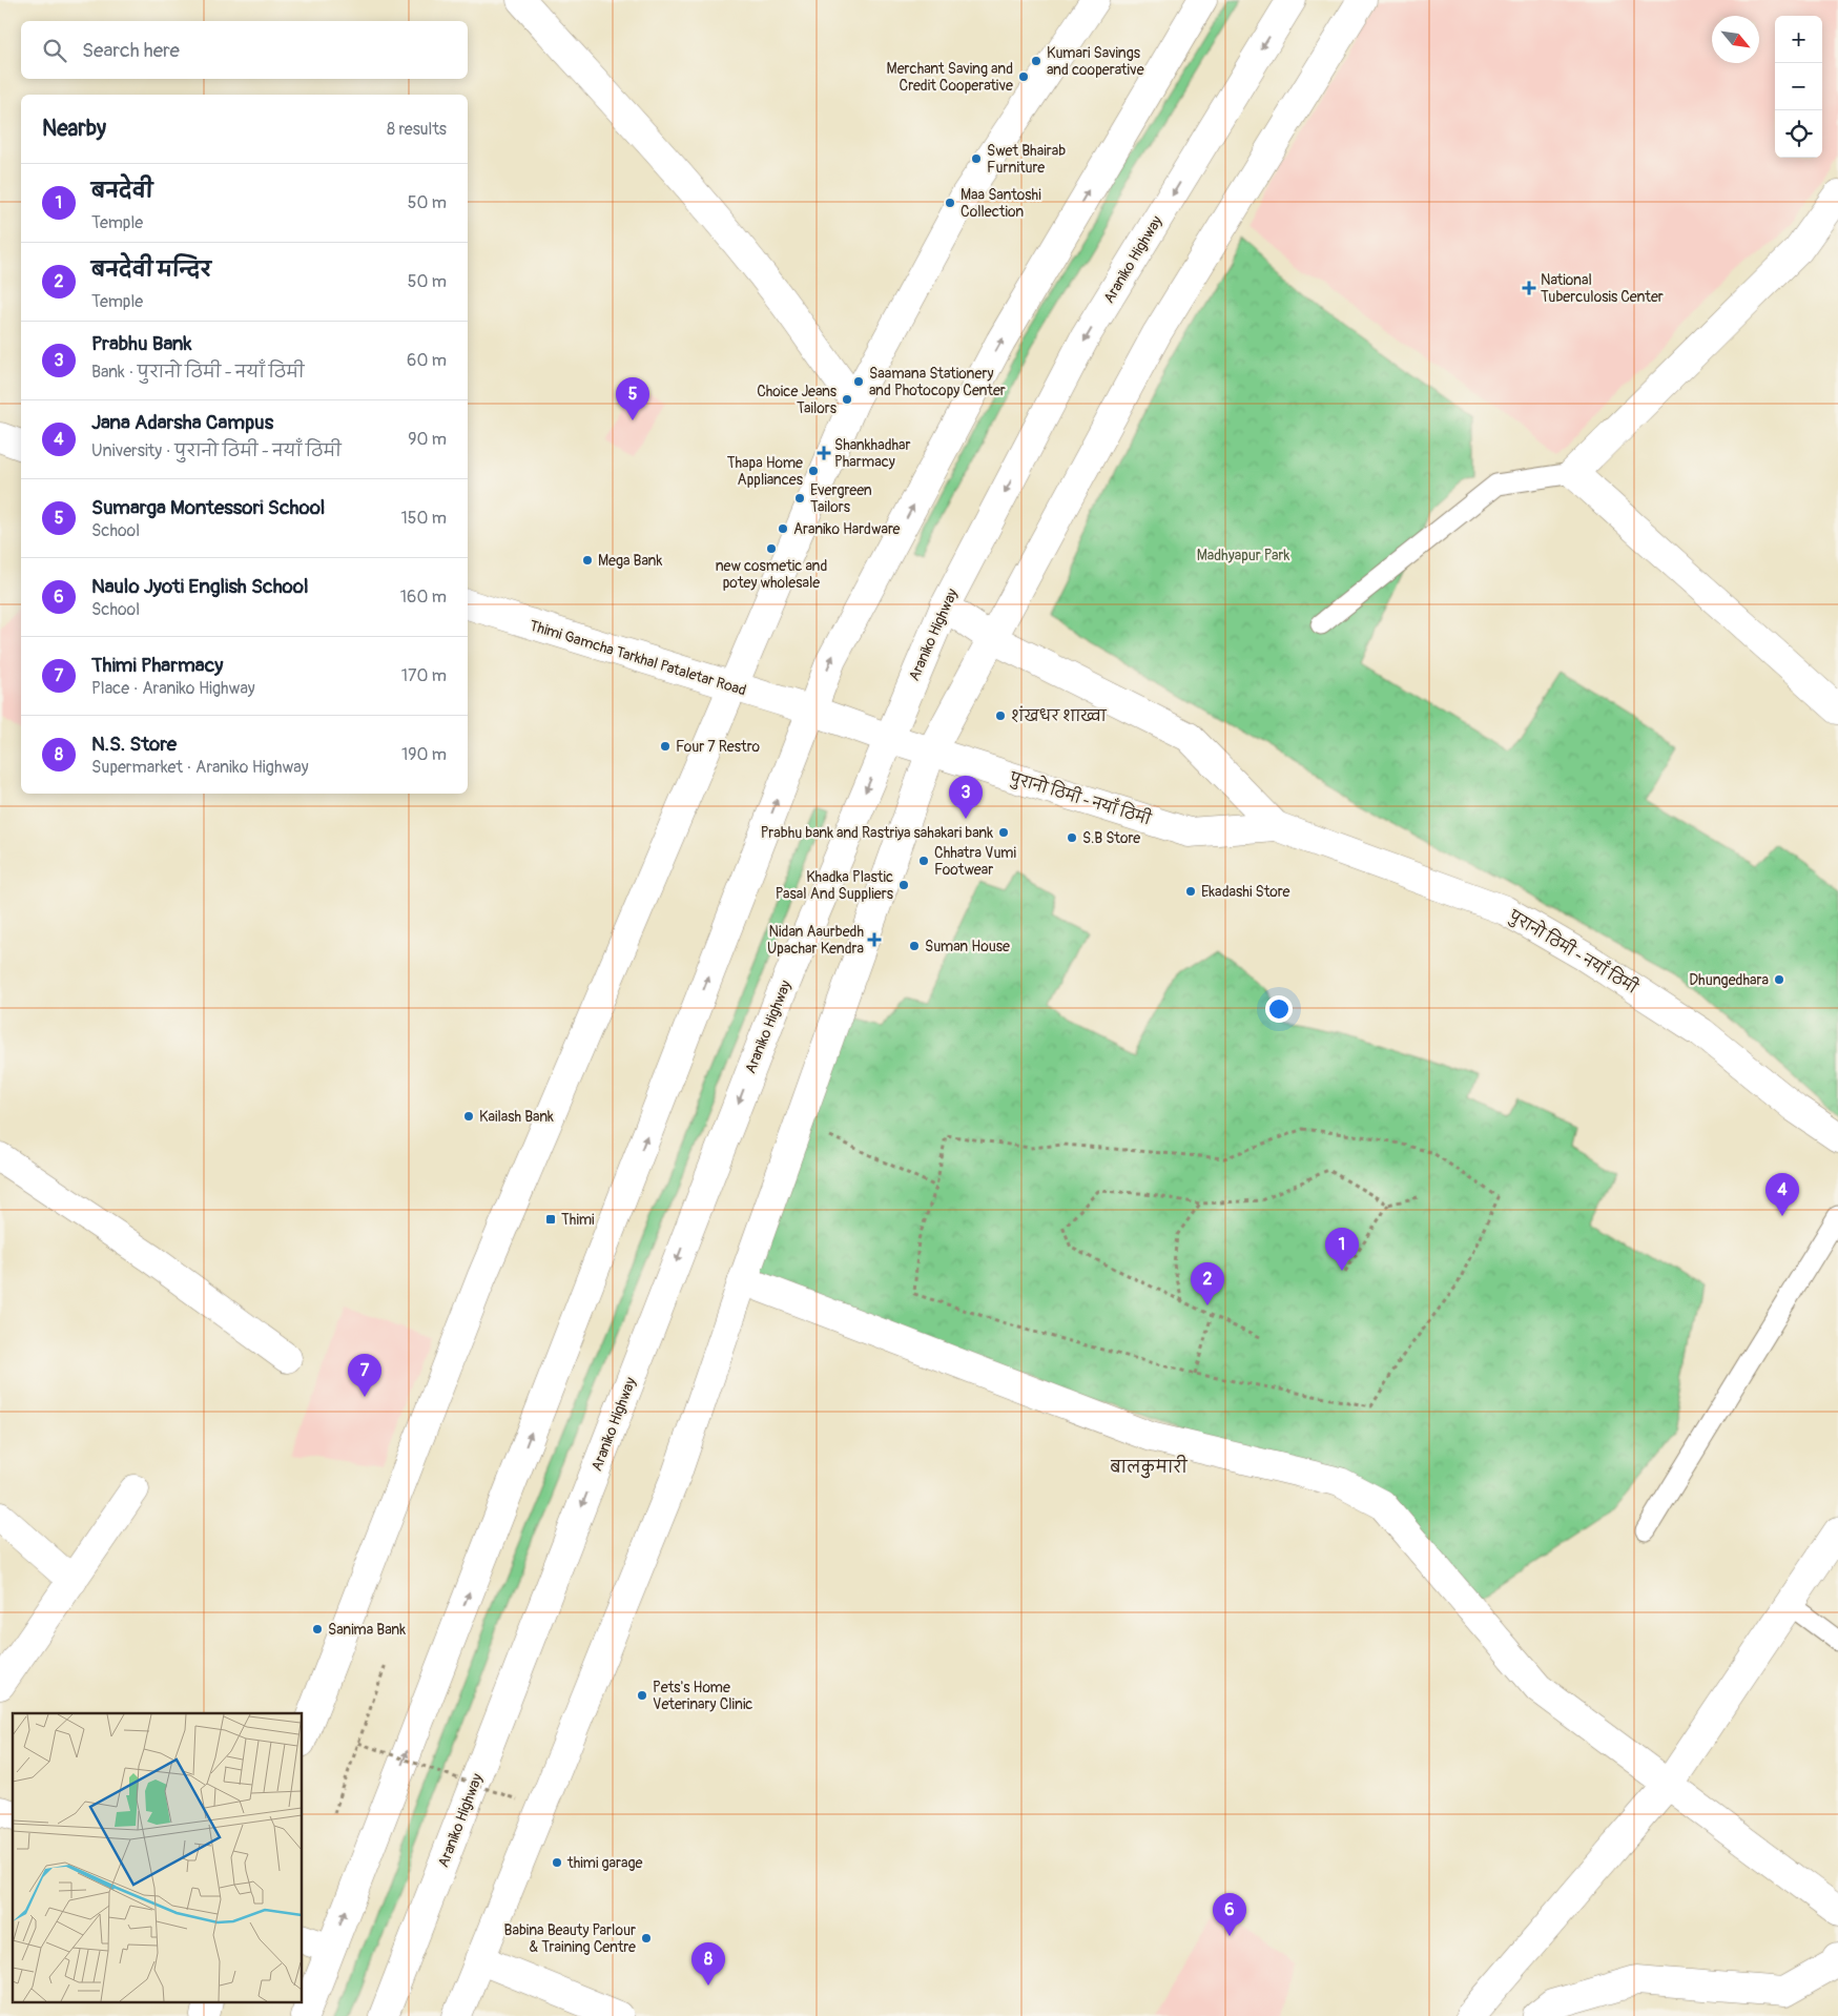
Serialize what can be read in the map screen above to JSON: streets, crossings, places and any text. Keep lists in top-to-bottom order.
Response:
{
  "streets": {
    "main road": ["Araniko Highway", "Thimi Gamcha Tarkhal Pataletar Road", "पुरानो ठिमी - नयाँ ठिमी"]
  },
  "crossings": [
    ["Araniko Highway", "Thimi Gamcha Tarkhal Pataletar Road"],
    ["Araniko Highway", "पुरानो ठिमी - नयाँ ठिमी"],
    ["Thimi Gamcha Tarkhal Pataletar Road", "पुरानो ठिमी - नयाँ ठिमी"]
  ],
  "districts": ["बालकुमारी"],
  "parks": ["Madhyapur Park"],
  "places": {
    "other": [
      "Kumari Savings and cooperative",
      "Merchant Saving and Credit Cooperative",
      "Swet Bhairab Furniture",
      "Maa Santoshi Collection",
      "Saamana Stationery and Photocopy Center",
      "Choice Jeans Tailors",
      "Thapa Home Appliances",
      "Evergreen Tailors",
      "Araniko Hardware",
      "new cosmetic and potey wholesale",
      "Mega Bank",
      "शंखधर शाख्वा",
      "Four 7 Restro",
      "Prabhu bank and Rastriya sahakari bank",
      "S.B Store",
      "Chhatra Vumi Footwear",
      "Khadka Plastic Pasal And Suppliers",
      "Ekadashi Store",
      "Suman House",
      "Dhungedhara",
      "Kailash Bank",
      "Sanima Bank",
      "Pets's Home Veterinary Clinic",
      "thimi garage",
      "Babina Beauty Parlour & Training Centre"
    ],
    "health": ["National Tuberculosis Center", "Shankhadhar Pharmacy", "Nidan Aaurbedh Upachar Kendra"],
    "transit": ["Thimi"]
  },
  "north": "bottom right",
  "page": {
    "map_buttons": ["+", "−"],
    "search": "Search here",
    "heading": ["Nearby", "8 results"],
    "list": [
      {
        "mark": "1",
        "name": "बनदेवी",
        "note": "Temple",
        "value": "50 m"
      },
      {
        "mark": "2",
        "name": "बनदेवी मन्दिर",
        "note": "Temple",
        "value": "50 m"
      },
      {
        "mark": "3",
        "name": "Prabhu Bank",
        "note": "Bank · पुरानो ठिमी - नयाँ ठिमी",
        "value": "60 m"
      },
      {
        "mark": "4",
        "name": "Jana Adarsha Campus",
        "note": "University · पुरानो ठिमी - नयाँ ठिमी",
        "value": "90 m"
      },
      {
        "mark": "5",
        "name": "Sumarga Montessori School",
        "note": "School",
        "value": "150 m"
      },
      {
        "mark": "6",
        "name": "Naulo Jyoti English School",
        "note": "School",
        "value": "160 m"
      },
      {
        "mark": "7",
        "name": "Thimi Pharmacy",
        "note": "Place · Araniko Highway",
        "value": "170 m"
      },
      {
        "mark": "8",
        "name": "N.S. Store",
        "note": "Supermarket · Araniko Highway",
        "value": "190 m"
      }
    ],
    "pins": [
      "5",
      "3",
      "4",
      "1",
      "2",
      "7",
      "6",
      "8"
    ]
  }
}
